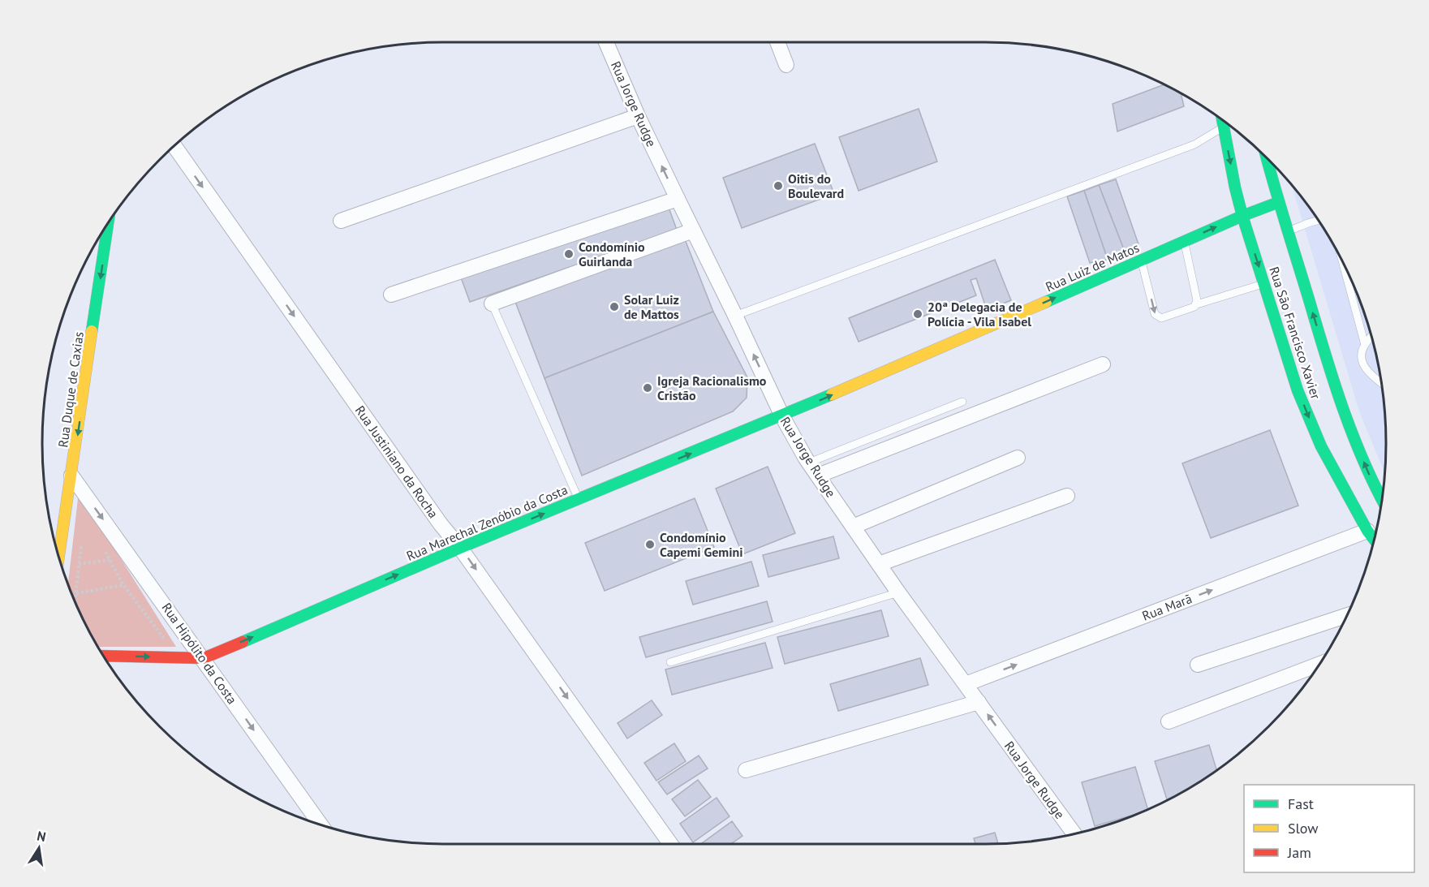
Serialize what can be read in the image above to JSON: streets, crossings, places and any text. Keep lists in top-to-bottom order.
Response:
{
  "streets": {
    "street": [
      "Rua Jorge Rudge",
      "Rua Luiz de Matos",
      "Rua São Francisco Xavier",
      "Rua Duque de Caxias",
      "Rua Justiniano da Rocha",
      "Rua Marechal Zenóbio da Costa",
      "Rua Marã",
      "Rua Hipólito da Costa"
    ]
  },
  "crossings": [
    ["Rua Jorge Rudge", "Rua Luiz de Matos"],
    ["Rua Jorge Rudge", "Rua Marechal Zenóbio da Costa"],
    ["Rua Jorge Rudge", "Rua Marã"],
    ["Rua Luiz de Matos", "Rua São Francisco Xavier"],
    ["Rua Luiz de Matos", "Rua Marechal Zenóbio da Costa"],
    ["Rua São Francisco Xavier", "Rua Marã"],
    ["Rua Duque de Caxias", "Rua Hipólito da Costa"],
    ["Rua Justiniano da Rocha", "Rua Marechal Zenóbio da Costa"],
    ["Rua Marechal Zenóbio da Costa", "Rua Hipólito da Costa"]
  ],
  "one_way": [
    "Rua Jorge Rudge",
    "Rua Duque de Caxias",
    "Rua Justiniano da Rocha",
    "Rua Marechal Zenóbio da Costa",
    "Rua Hipólito da Costa"
  ],
  "places": [
    "Oitis do Boulevard",
    "Condomínio Guirlanda",
    "Solar Luiz de Mattos",
    "20ª Delegacia de Polícia - Vila Isabel",
    "Igreja Racionalismo Cristão",
    "Condomínio Capemi Gemini"
  ],
  "legend": ["Fast", "Slow", "Jam"],
  "north": "top"
}
